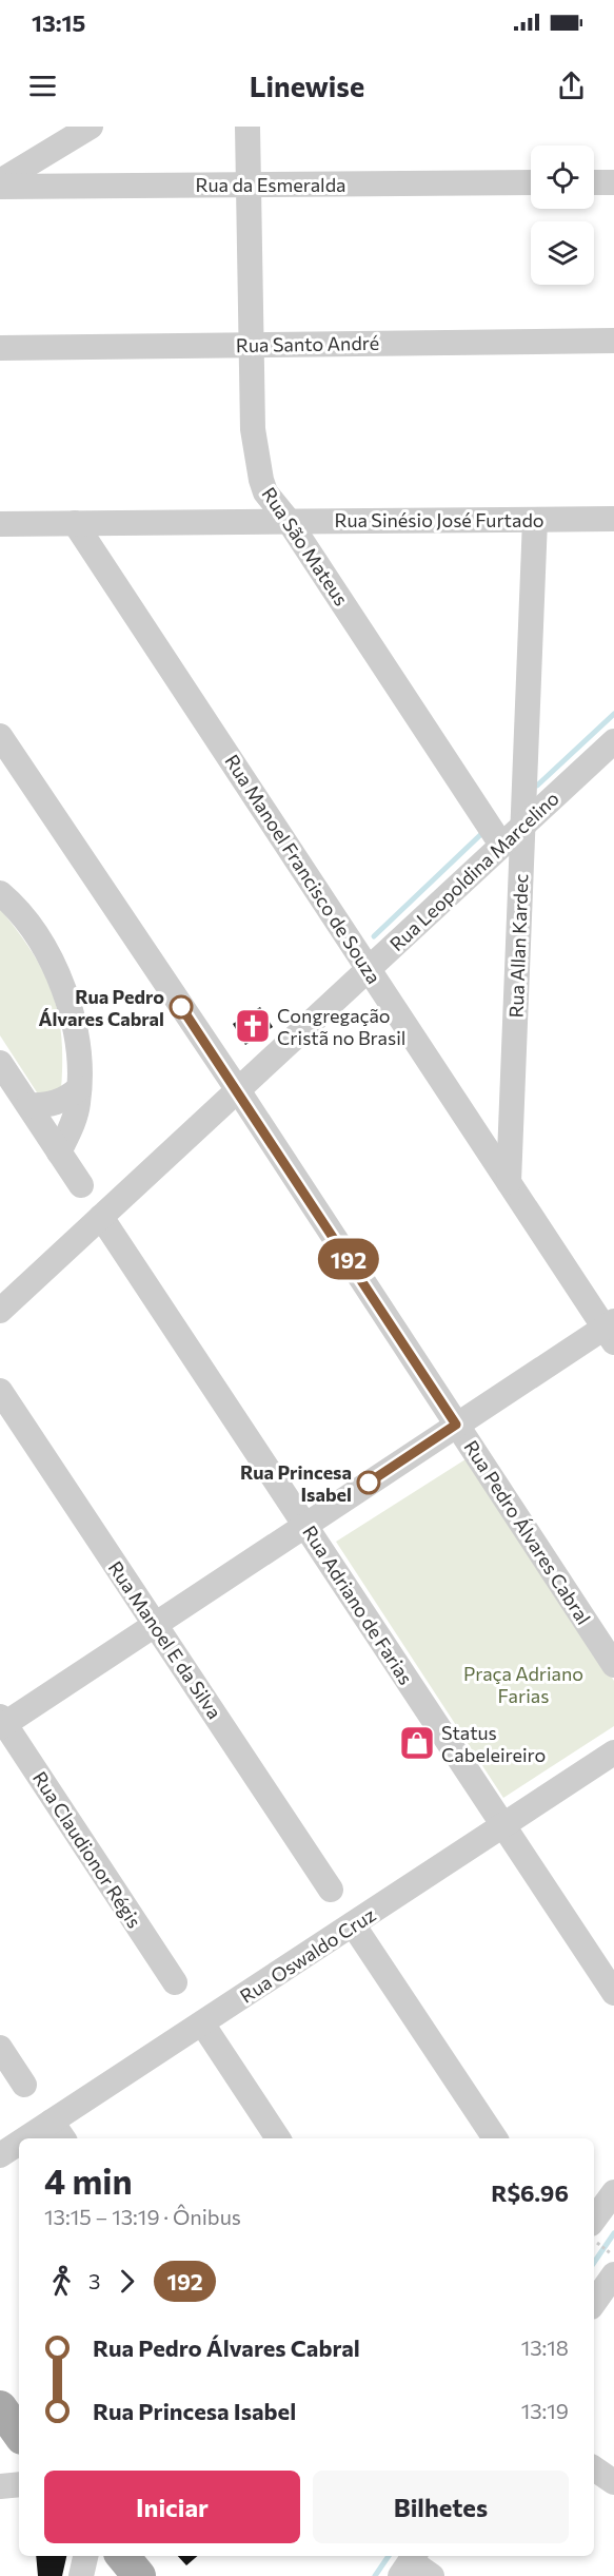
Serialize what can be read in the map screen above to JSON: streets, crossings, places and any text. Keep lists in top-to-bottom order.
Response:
{
  "streets": {
    "street": [
      "Rua da Esmeralda",
      "Rua Santo André",
      "Rua Sinésio José Furtado",
      "Rua São Mateus",
      "Rua Manoel Francisco de Souza",
      "Rua Leopoldina Marcelino",
      "Rua Allan Kardec",
      "Rua Pedro Álvares Cabral",
      "Rua Adriano de Farias",
      "Rua Manoel E da Silva",
      "Rua Claudionor Régis",
      "Rua Oswaldo Cruz"
    ]
  },
  "crossings": [
    ["Rua da Esmeralda", "Rua São Mateus"],
    ["Rua Santo André", "Rua São Mateus"],
    ["Rua Sinésio José Furtado", "Rua São Mateus"],
    ["Rua Sinésio José Furtado", "Rua Manoel Francisco de Souza"],
    ["Rua Sinésio José Furtado", "Rua Allan Kardec"],
    ["Rua São Mateus", "Rua Leopoldina Marcelino"],
    ["Rua Manoel Francisco de Souza", "Rua Leopoldina Marcelino"],
    ["Rua Manoel Francisco de Souza", "Rua Allan Kardec"],
    ["Rua Leopoldina Marcelino", "Rua Allan Kardec"],
    ["Rua Leopoldina Marcelino", "Rua Pedro Álvares Cabral"],
    ["Rua Leopoldina Marcelino", "Rua Adriano de Farias"],
    ["Rua Adriano de Farias", "Rua Oswaldo Cruz"]
  ],
  "parks": ["Praça Adriano Farias"],
  "places": {
    "other": ["Rua Pedro Álvares Cabral", "Rua Princesa Isabel"],
    "church": ["Congregação Cristã no Brasil"],
    "shop": ["Status Cabeleireiro"]
  },
  "lines": ["bus line 192"],
  "page": {
    "status": "13:15",
    "header": "Linewise",
    "on_map": "192",
    "heading": ["4 min", "13:15 – 13:19 · Ônibus", "R$6.96"],
    "legs": ["3", "192"],
    "list": [
      {
        "name": "Rua Pedro Álvares Cabral",
        "value": "13:18"
      },
      {
        "name": "Rua Princesa Isabel",
        "value": "13:19"
      }
    ],
    "buttons": ["Iniciar", "Bilhetes"]
  }
}
